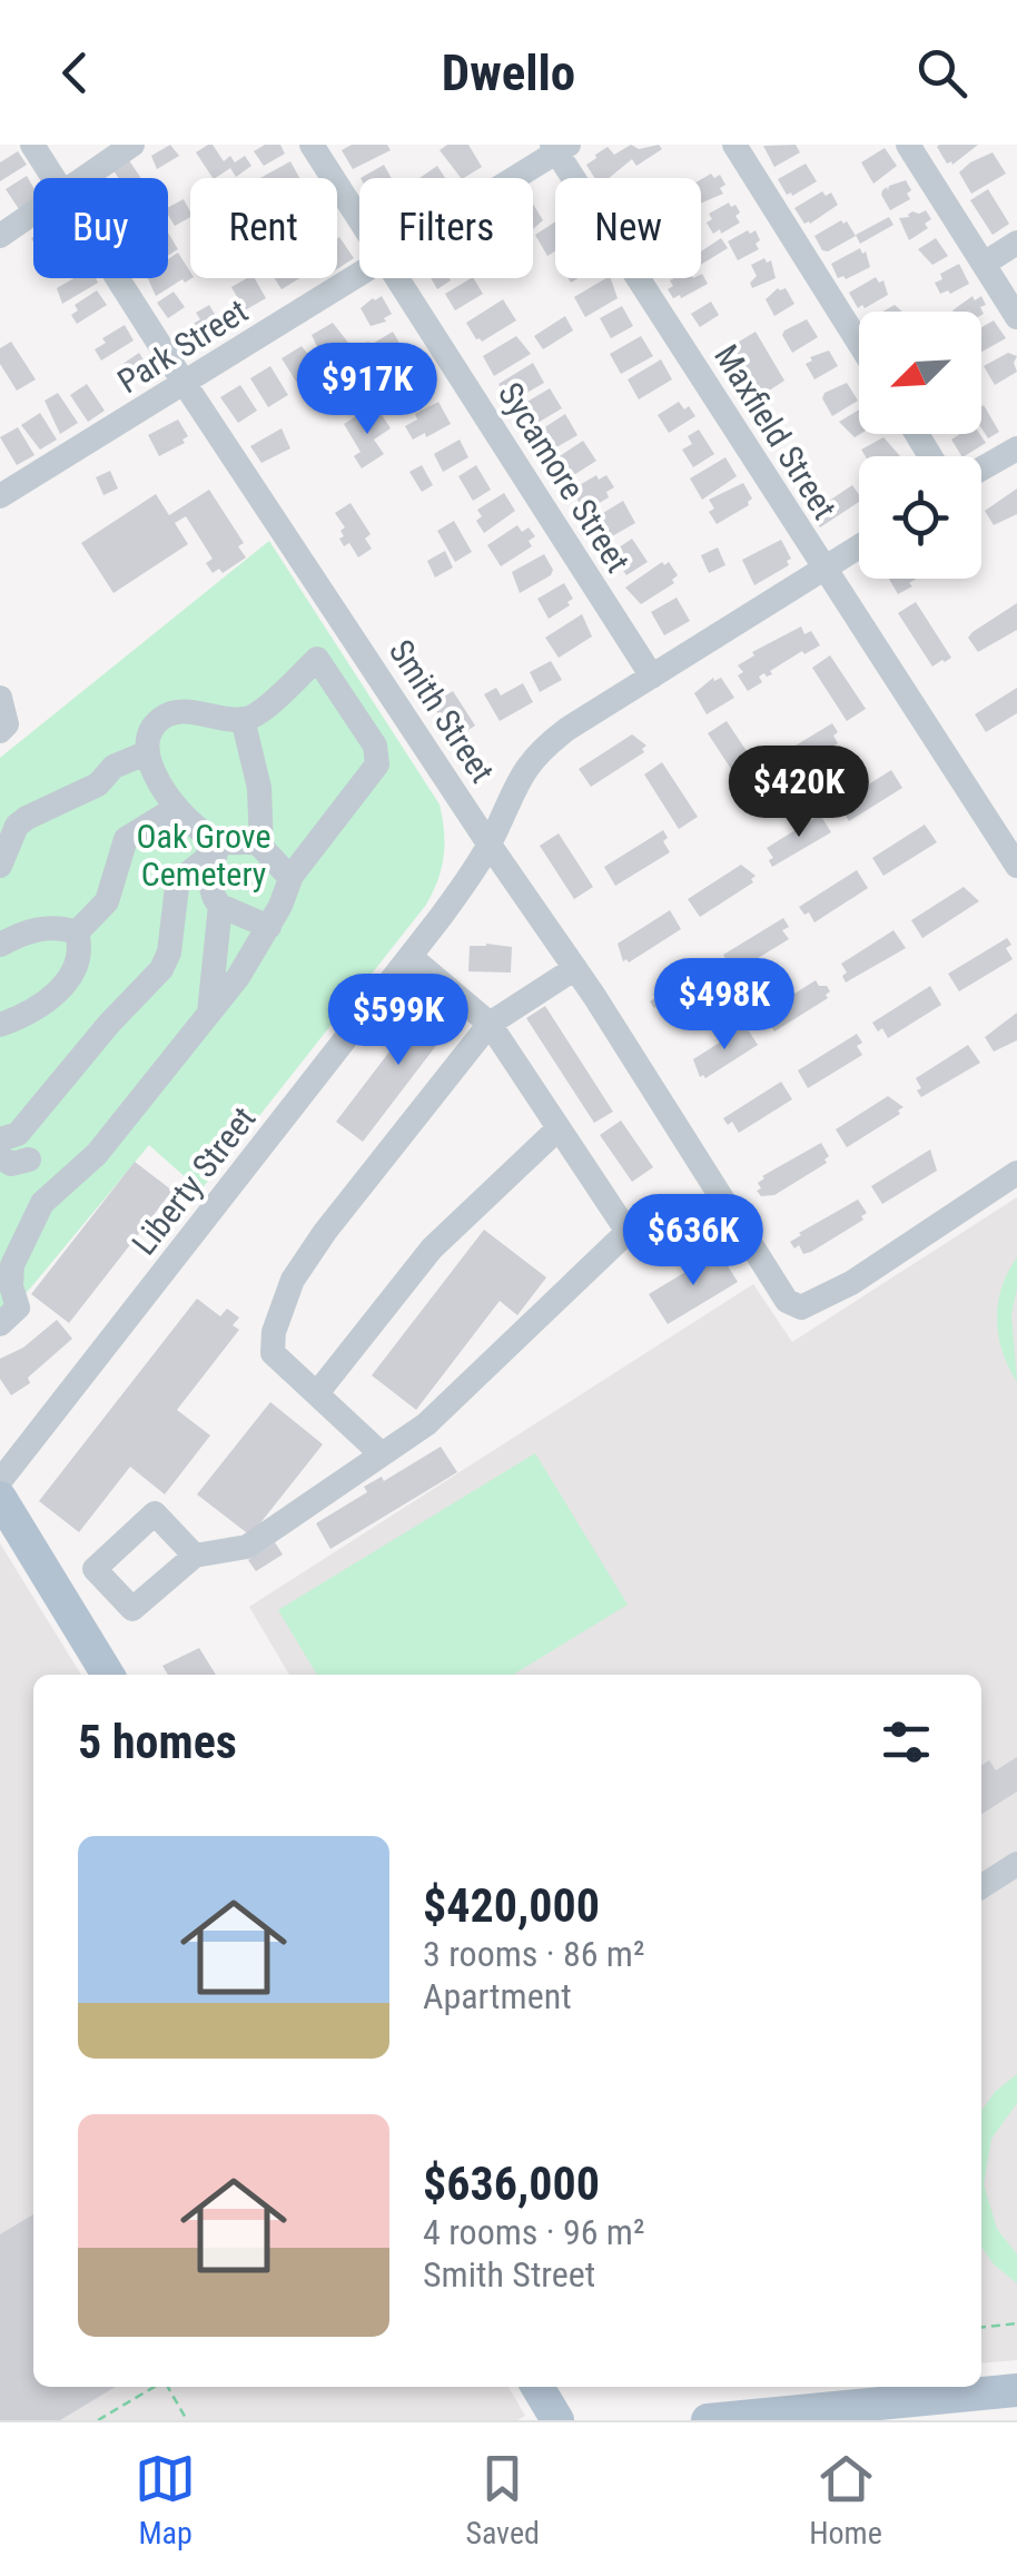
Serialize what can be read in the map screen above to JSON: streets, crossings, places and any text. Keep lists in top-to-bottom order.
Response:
{
  "streets": {
    "street": [
      "Park Street",
      "Maxfield Street",
      "Sycamore Street",
      "Smith Street",
      "Liberty Street"
    ]
  },
  "crossings": [
    ["Park Street", "Maxfield Street"],
    ["Park Street", "Smith Street"],
    ["Maxfield Street", "Liberty Street"],
    ["Sycamore Street", "Liberty Street"],
    ["Smith Street", "Liberty Street"]
  ],
  "parks": ["Oak Grove Cemetery"],
  "north": "bottom left",
  "page": {
    "header": "Dwello",
    "chip": [
      "Buy",
      "Rent",
      "Filters",
      "New"
    ],
    "price": [
      "$917K",
      "$420K",
      "$498K",
      "$599K",
      "$636K"
    ],
    "heading": "5 homes",
    "list": [
      {
        "name": "$420,000",
        "note": "3 rooms · 86 m² · Apartment"
      },
      {
        "name": "$636,000",
        "note": "4 rooms · 96 m² · Smith Street"
      }
    ],
    "tabs": ["Map", "Saved", "Home"]
  }
}
